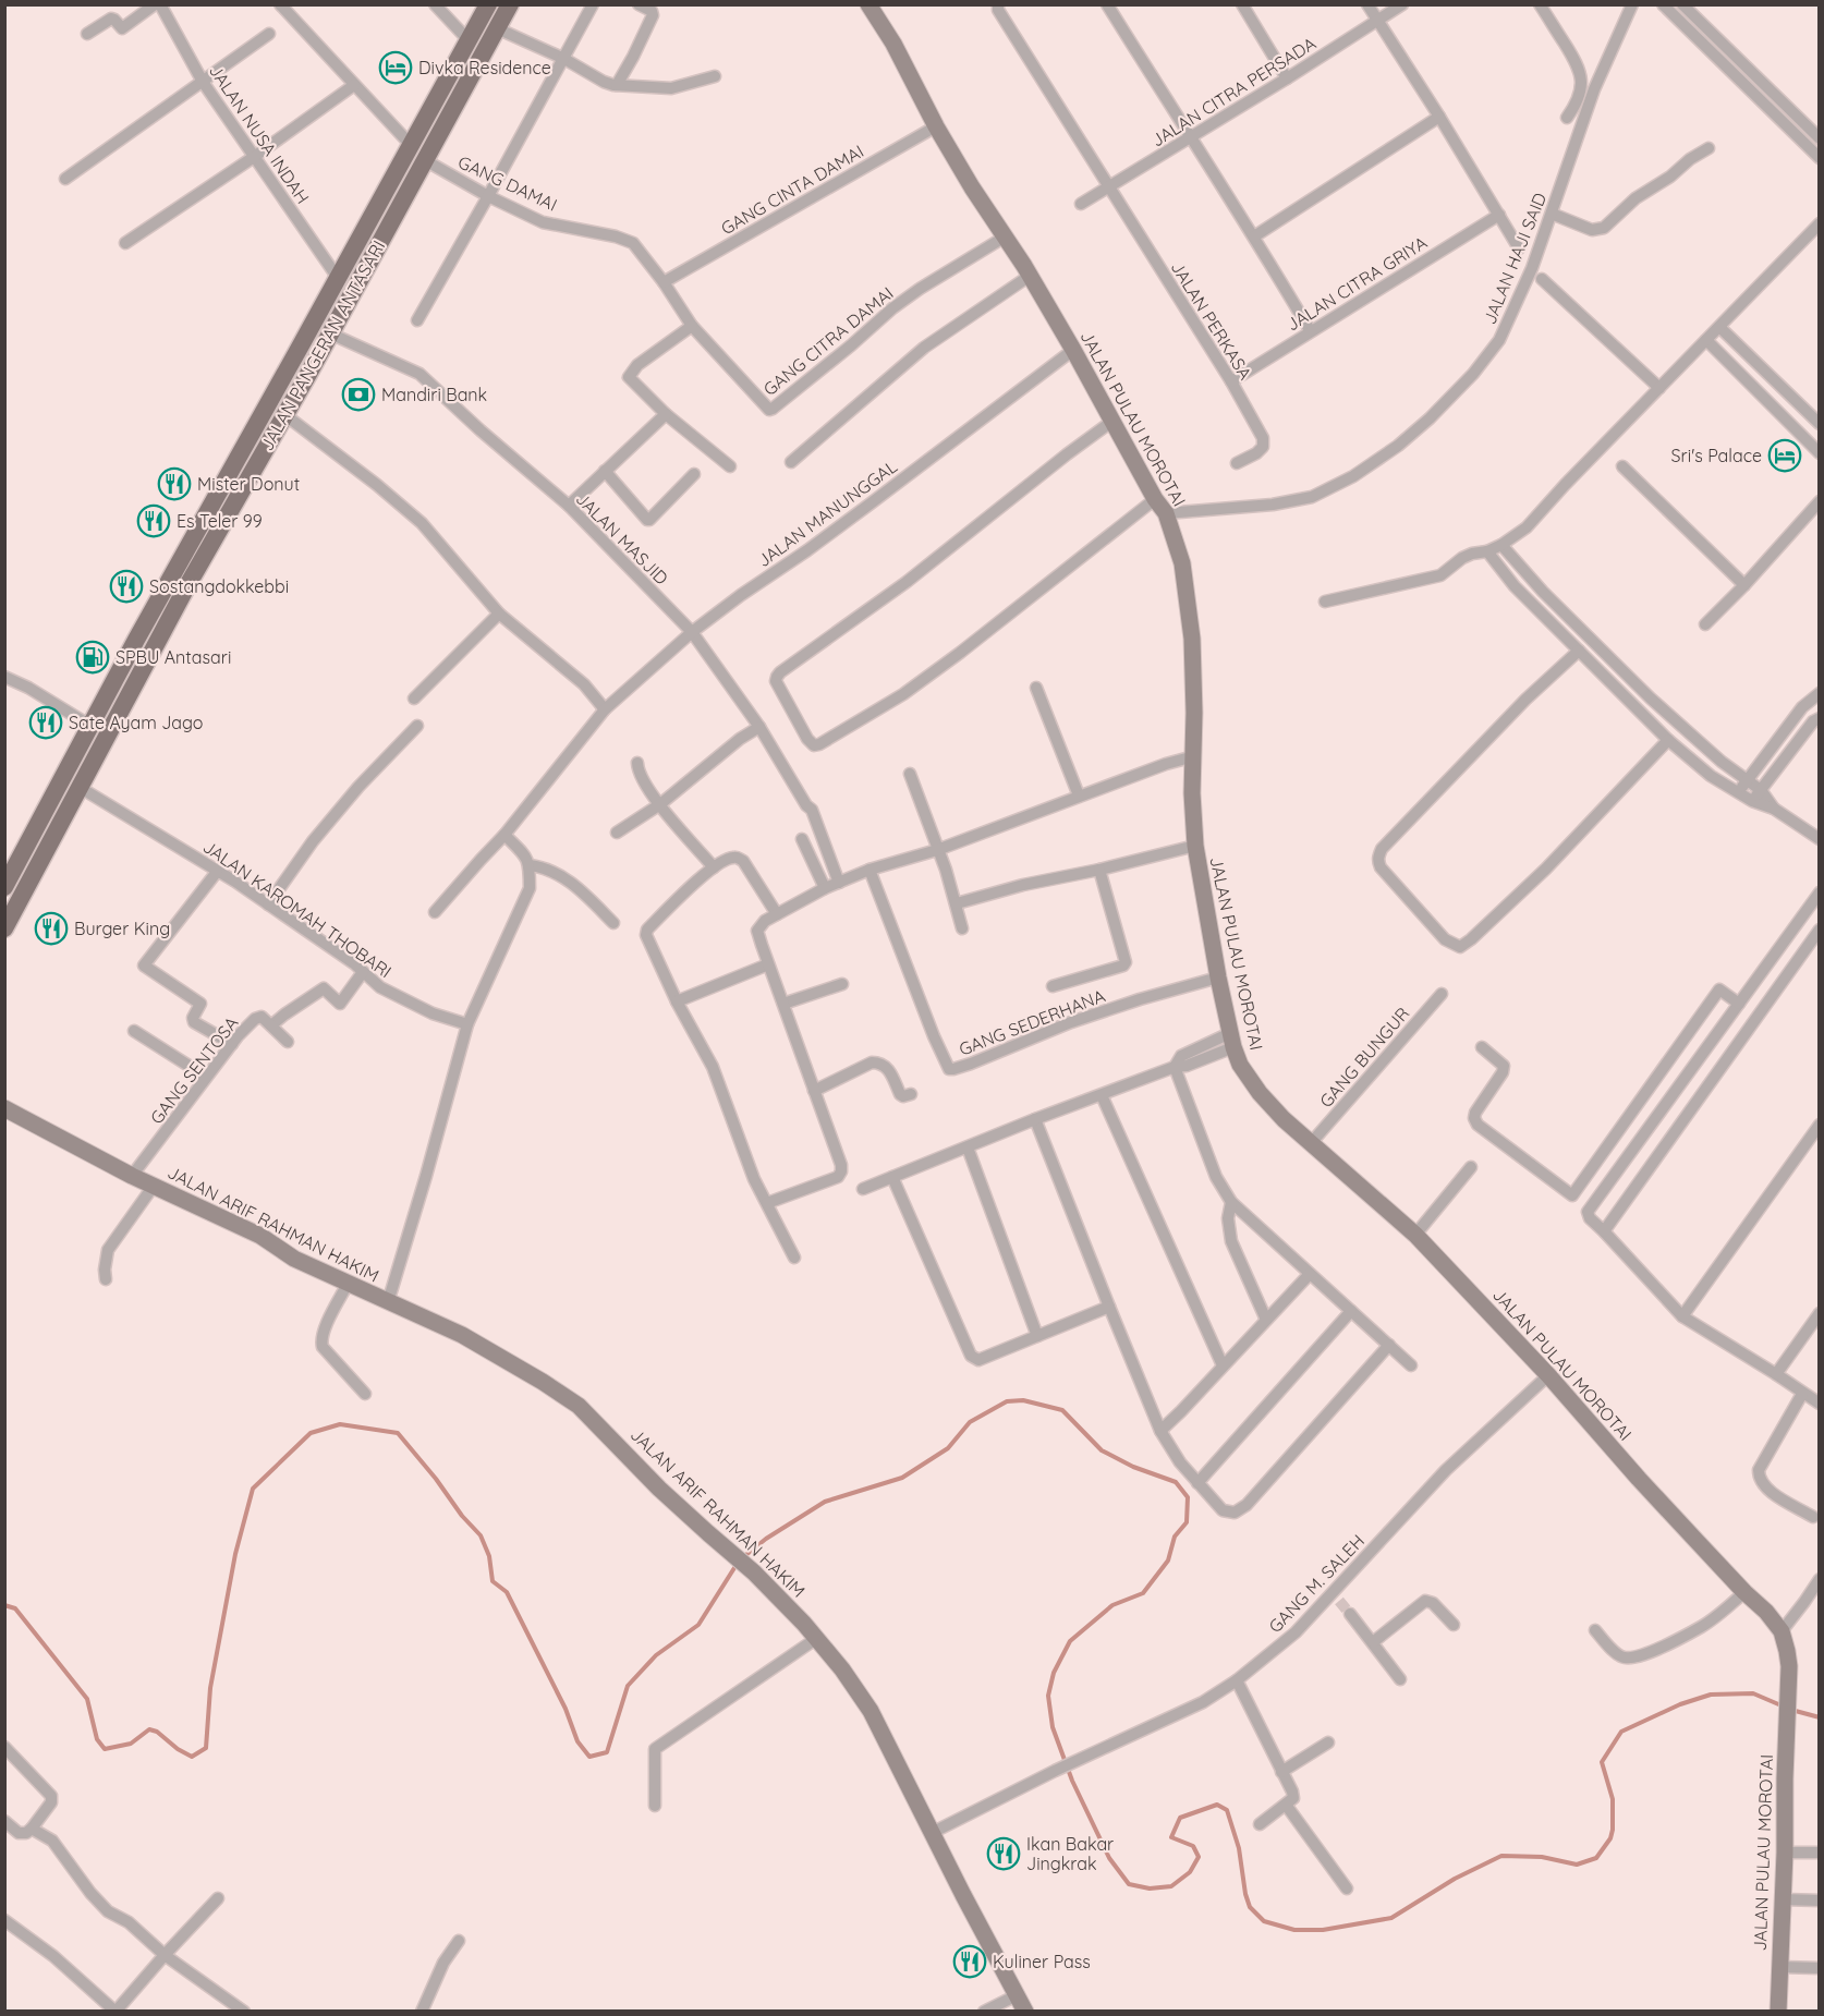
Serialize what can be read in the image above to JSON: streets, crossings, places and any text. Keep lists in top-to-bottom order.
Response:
{
  "streets": {
    "main road": ["JALAN PANGERAN ANTASARI"],
    "street": [
      "JALAN CITRA PERSADA",
      "JALAN NUSA INDAH",
      "GANG DAMAI",
      "GANG CINTA DAMAI",
      "JALAN HAJI SAID",
      "JALAN CITRA GRIYA",
      "JALAN PERKASA",
      "GANG CITRA DAMAI",
      "JALAN PULAU MOROTAI",
      "JALAN MANUNGGAL",
      "JALAN MASJID",
      "JALAN KAROMAH THOBARI",
      "GANG SEDERHANA",
      "GANG BUNGUR",
      "GANG SENTOSA",
      "JALAN ARIF RAHMAN HAKIM",
      "GANG M. SALEH"
    ]
  },
  "crossings": [
    ["JALAN CITRA PERSADA", "JALAN PERKASA"],
    ["JALAN NUSA INDAH", "JALAN PANGERAN ANTASARI"],
    ["GANG DAMAI", "GANG CINTA DAMAI"],
    ["GANG DAMAI", "GANG CITRA DAMAI"],
    ["GANG DAMAI", "JALAN PANGERAN ANTASARI"],
    ["GANG CINTA DAMAI", "JALAN PULAU MOROTAI"],
    ["JALAN HAJI SAID", "JALAN PULAU MOROTAI"],
    ["JALAN CITRA GRIYA", "JALAN PERKASA"],
    ["GANG CITRA DAMAI", "JALAN PULAU MOROTAI"],
    ["JALAN PANGERAN ANTASARI", "JALAN MASJID"],
    ["JALAN PANGERAN ANTASARI", "JALAN KAROMAH THOBARI"],
    ["JALAN PULAU MOROTAI", "JALAN MANUNGGAL"],
    ["JALAN PULAU MOROTAI", "GANG SEDERHANA"],
    ["JALAN PULAU MOROTAI", "GANG BUNGUR"],
    ["JALAN PULAU MOROTAI", "GANG M. SALEH"],
    ["JALAN MANUNGGAL", "JALAN MASJID"],
    ["GANG SENTOSA", "JALAN ARIF RAHMAN HAKIM"],
    ["JALAN ARIF RAHMAN HAKIM", "GANG M. SALEH"]
  ],
  "places": {
    "hotel": ["Divka Residence", "Sri's Palace"],
    "bank": ["Mandiri Bank"],
    "restaurant": [
      "Mister Donut",
      "Es Teler 99",
      "Sostangdokkebbi",
      "Sate Ayam Jago",
      "Burger King",
      "Ikan Bakar Jingkrak",
      "Kuliner Pass"
    ],
    "fuel station": ["SPBU Antasari"]
  }
}
